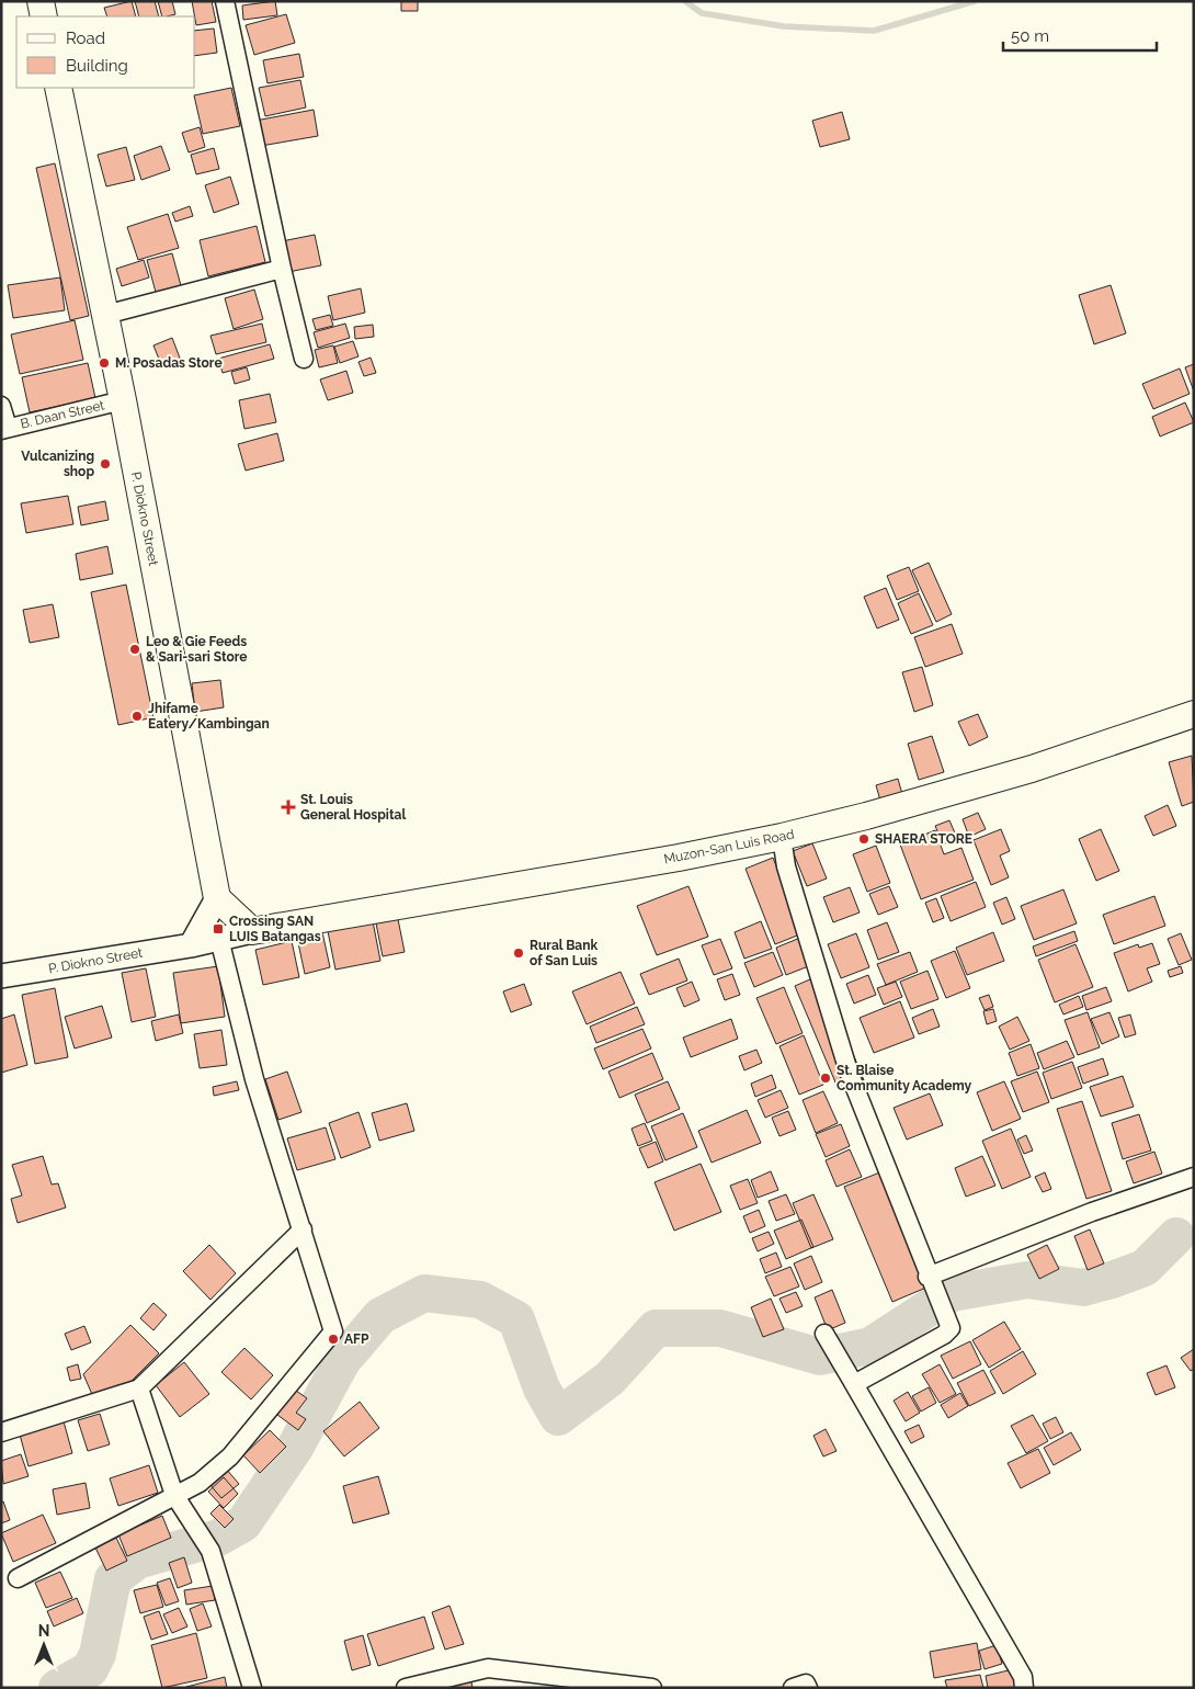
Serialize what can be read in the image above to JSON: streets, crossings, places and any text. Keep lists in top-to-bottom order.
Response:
{
  "streets": {
    "main road": ["P. Diokno Street", "Muzon-San Luis Road"],
    "street": ["B. Daan Street"]
  },
  "crossings": [
    ["B. Daan Street", "P. Diokno Street"],
    ["P. Diokno Street", "Muzon-San Luis Road"]
  ],
  "places": {
    "other": [
      "M. Posadas Store",
      "Vulcanizing shop",
      "Leo & Gie Feeds & Sari-sari Store",
      "Jhifame Eatery/Kambingan",
      "SHAERA STORE",
      "Rural Bank of San Luis",
      "St. Blaise Community Academy",
      "AFP"
    ],
    "health": ["St. Louis General Hospital"],
    "transit": ["Crossing SAN LUIS Batangas"]
  },
  "legend": ["Road", "Building"],
  "scale_bar": "50 m",
  "north": "top"
}
